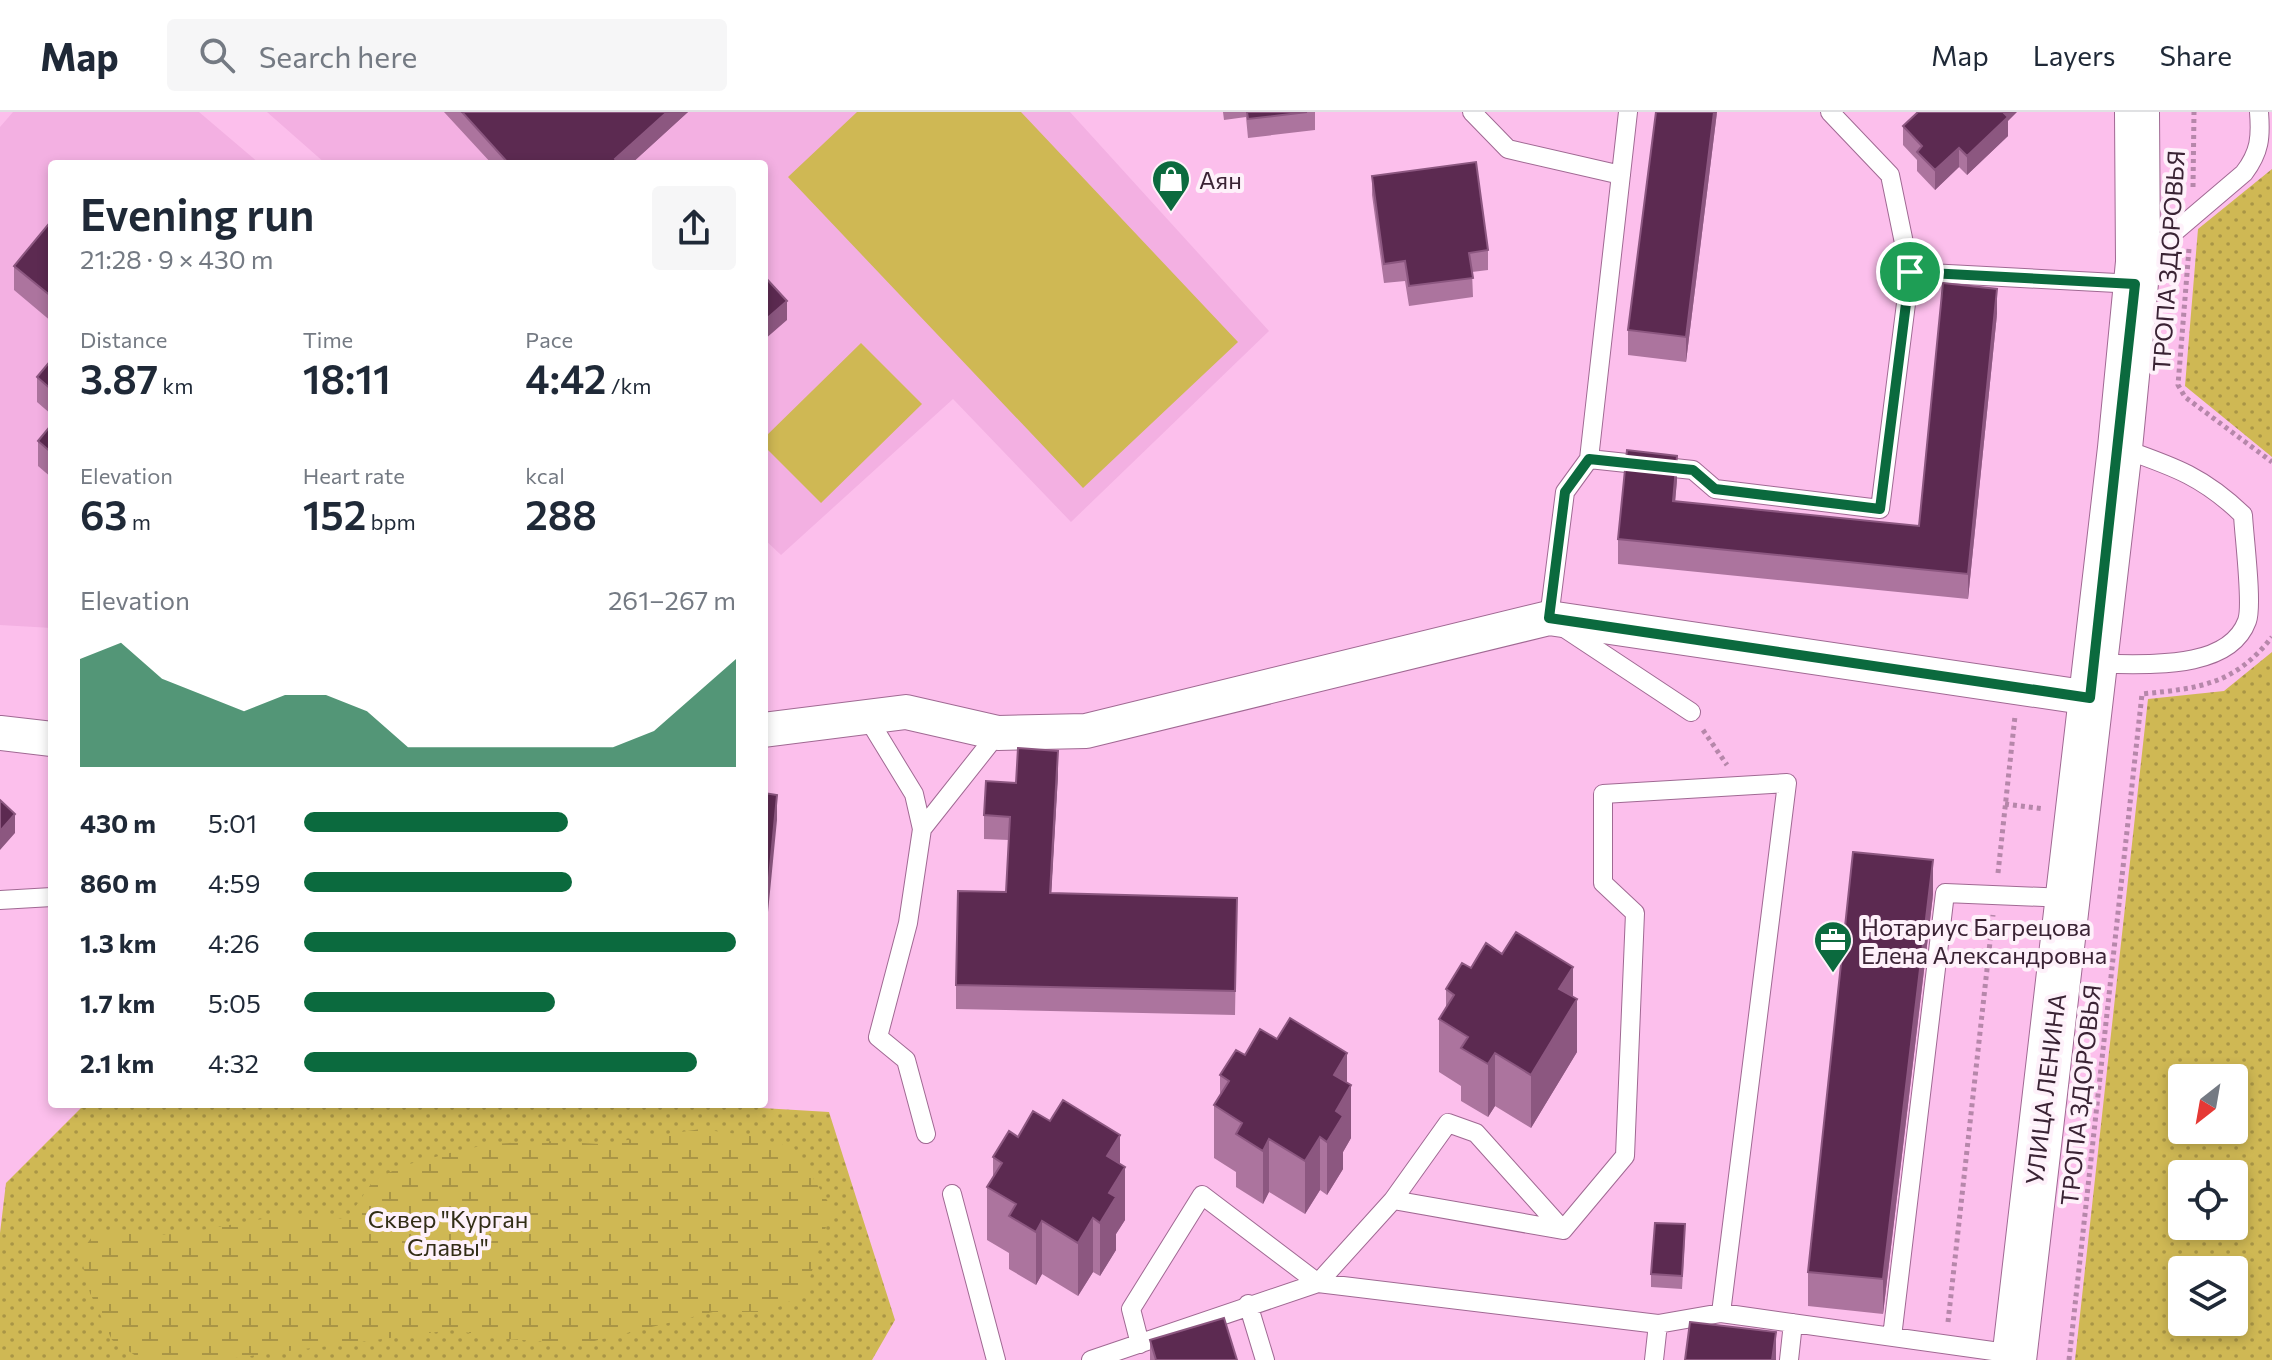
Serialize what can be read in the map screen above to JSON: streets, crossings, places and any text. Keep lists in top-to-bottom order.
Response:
{
  "streets": {
    "street": ["УЛИЦА ЛЕНИНА"],
    "path": ["ТРОПА ЗДОРОВЬЯ"]
  },
  "parks": ["Сквер \"Курган Славы\""],
  "places": {
    "shop": ["Аян"],
    "office": ["Нотариус Багрецова Елена Александровна"]
  },
  "north": "bottom left",
  "page": {
    "header": "Map",
    "search": "Search here",
    "nav": ["Map", "Layers", "Share"],
    "heading": ["Evening run", "21:28 · 9 × 430 m"],
    "stats": [
      ["Distance", "3.87 km"],
      ["Time", "18:11"],
      ["Pace", "4:42 /km"],
      ["Elevation", "63 m"],
      ["Heart rate", "152 bpm"],
      ["kcal", "288"]
    ],
    "chart": ["Elevation", "261–267 m"],
    "list": [
      {
        "name": "430 m",
        "note": "5:01"
      },
      {
        "name": "860 m",
        "note": "4:59"
      },
      {
        "name": "1.3 km",
        "note": "4:26"
      },
      {
        "name": "1.7 km",
        "note": "5:05"
      },
      {
        "name": "2.1 km",
        "note": "4:32"
      }
    ]
  }
}
